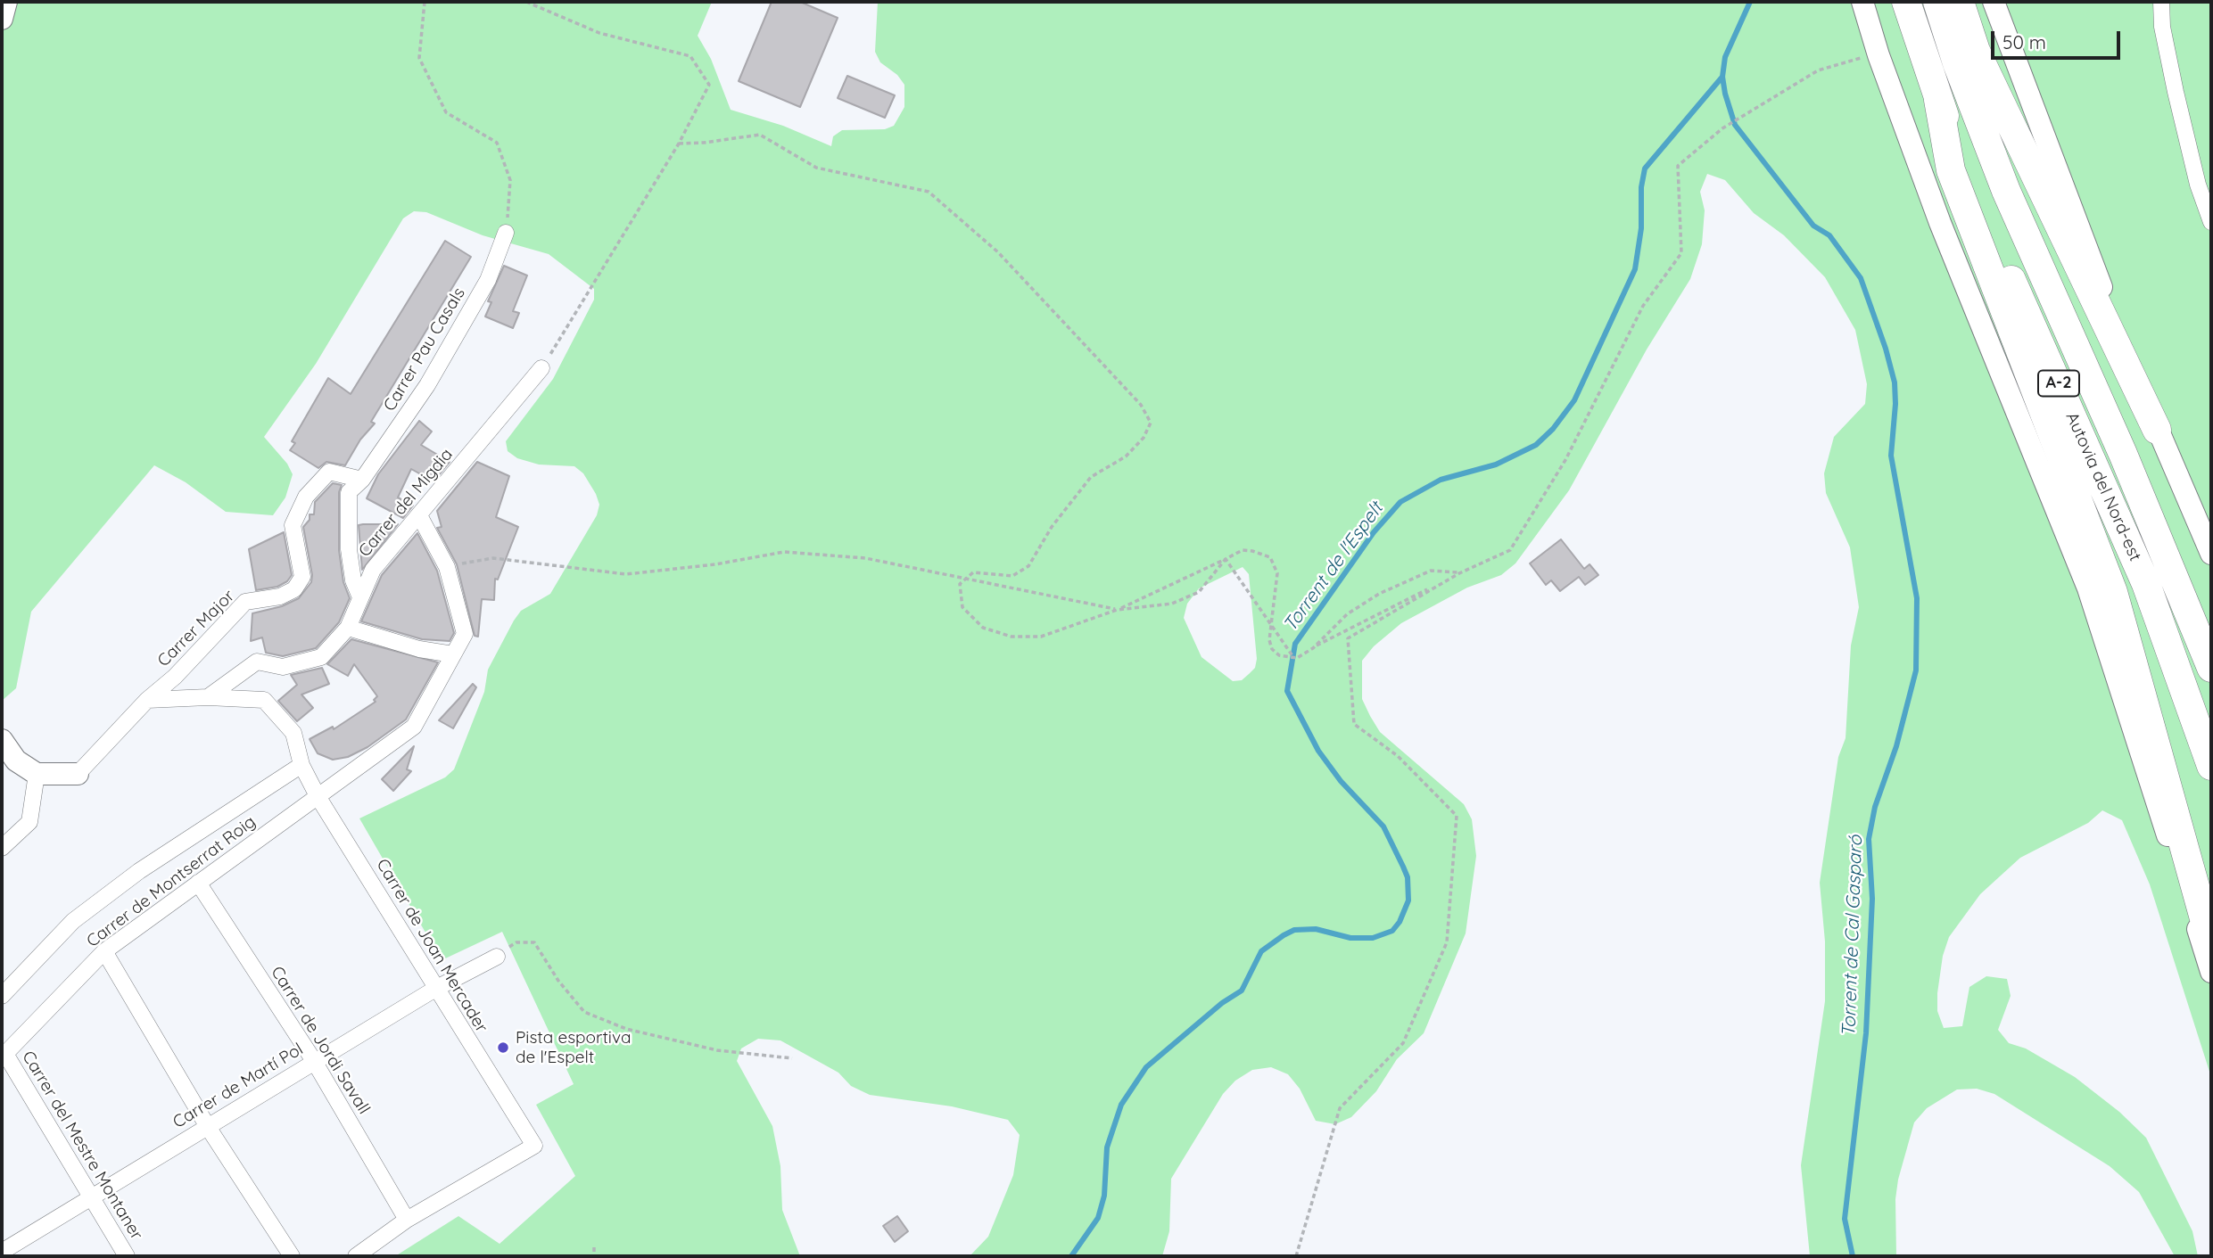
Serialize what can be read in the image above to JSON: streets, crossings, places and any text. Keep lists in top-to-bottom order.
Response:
{
  "streets": {
    "highway": ["A-2", "Autovia del Nord-est"],
    "street": [
      "Carrer Pau Casals",
      "Carrer del Migdia",
      "Carrer Major",
      "Carrer de Montserrat Roig",
      "Carrer de Joan Mercader",
      "Carrer de Jordi Savall",
      "Carrer de Martí Pol",
      "Carrer del Mestre Montaner"
    ]
  },
  "crossings": [
    ["Carrer Pau Casals", "Carrer del Migdia"],
    ["Carrer Pau Casals", "Carrer Major"],
    ["Carrer del Migdia", "Carrer de Montserrat Roig"],
    ["Carrer del Migdia", "Carrer de Joan Mercader"],
    ["Carrer de Montserrat Roig", "Carrer de Joan Mercader"],
    ["Carrer de Montserrat Roig", "Carrer de Jordi Savall"],
    ["Carrer de Montserrat Roig", "Carrer del Mestre Montaner"],
    ["Carrer de Joan Mercader", "Carrer de Jordi Savall"],
    ["Carrer de Joan Mercader", "Carrer de Martí Pol"],
    ["Carrer de Jordi Savall", "Carrer de Martí Pol"],
    ["Carrer de Martí Pol", "Carrer del Mestre Montaner"]
  ],
  "water": ["Torrent de l'Espelt", "Torrent de Cal Gasparó"],
  "places": ["Pista esportiva de l'Espelt"],
  "scale_bar": "50 m"
}
